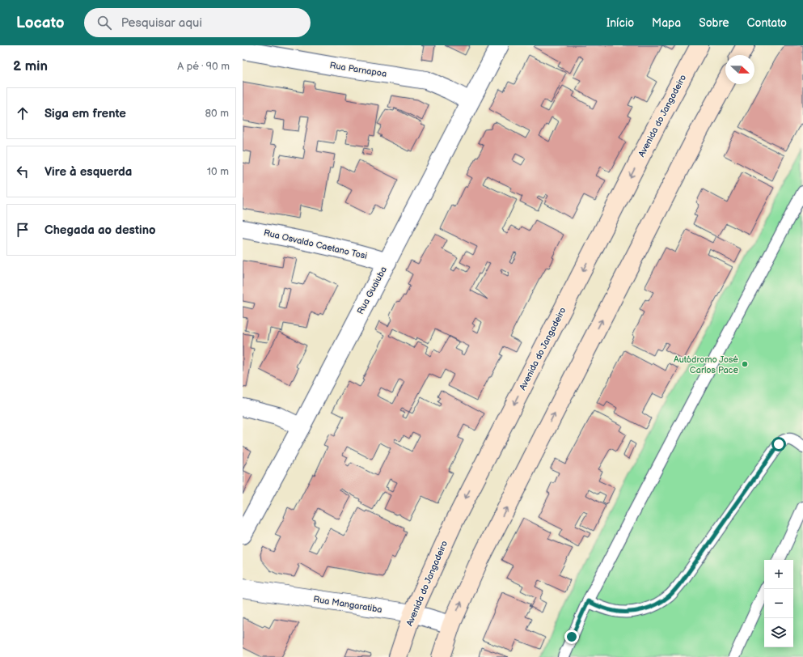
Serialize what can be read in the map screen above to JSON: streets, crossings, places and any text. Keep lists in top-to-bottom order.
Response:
{
  "streets": {
    "street": [
      "Rua Parnapoa",
      "Avenida do Jangadeiro",
      "Rua Osvaldo Caetano Tosi",
      "Rua Guaiuba",
      "Rua Mangaratiba"
    ]
  },
  "crossings": [
    ["Rua Parnapoa", "Rua Guaiuba"],
    ["Avenida do Jangadeiro", "Rua Mangaratiba"],
    ["Rua Osvaldo Caetano Tosi", "Rua Guaiuba"]
  ],
  "places": ["Autódromo José Carlos Pace"],
  "north": "right",
  "page": {
    "header": "Locato",
    "search": "Pesquisar aqui",
    "nav": [
      "Início",
      "Mapa",
      "Sobre",
      "Contato"
    ],
    "heading": ["2 min", "A pé · 90 m"],
    "list": [
      ["Siga em frente", "80 m"],
      ["Vire à esquerda", "10 m"],
      "Chegada ao destino"
    ],
    "map_buttons": ["+", "−"]
  }
}
